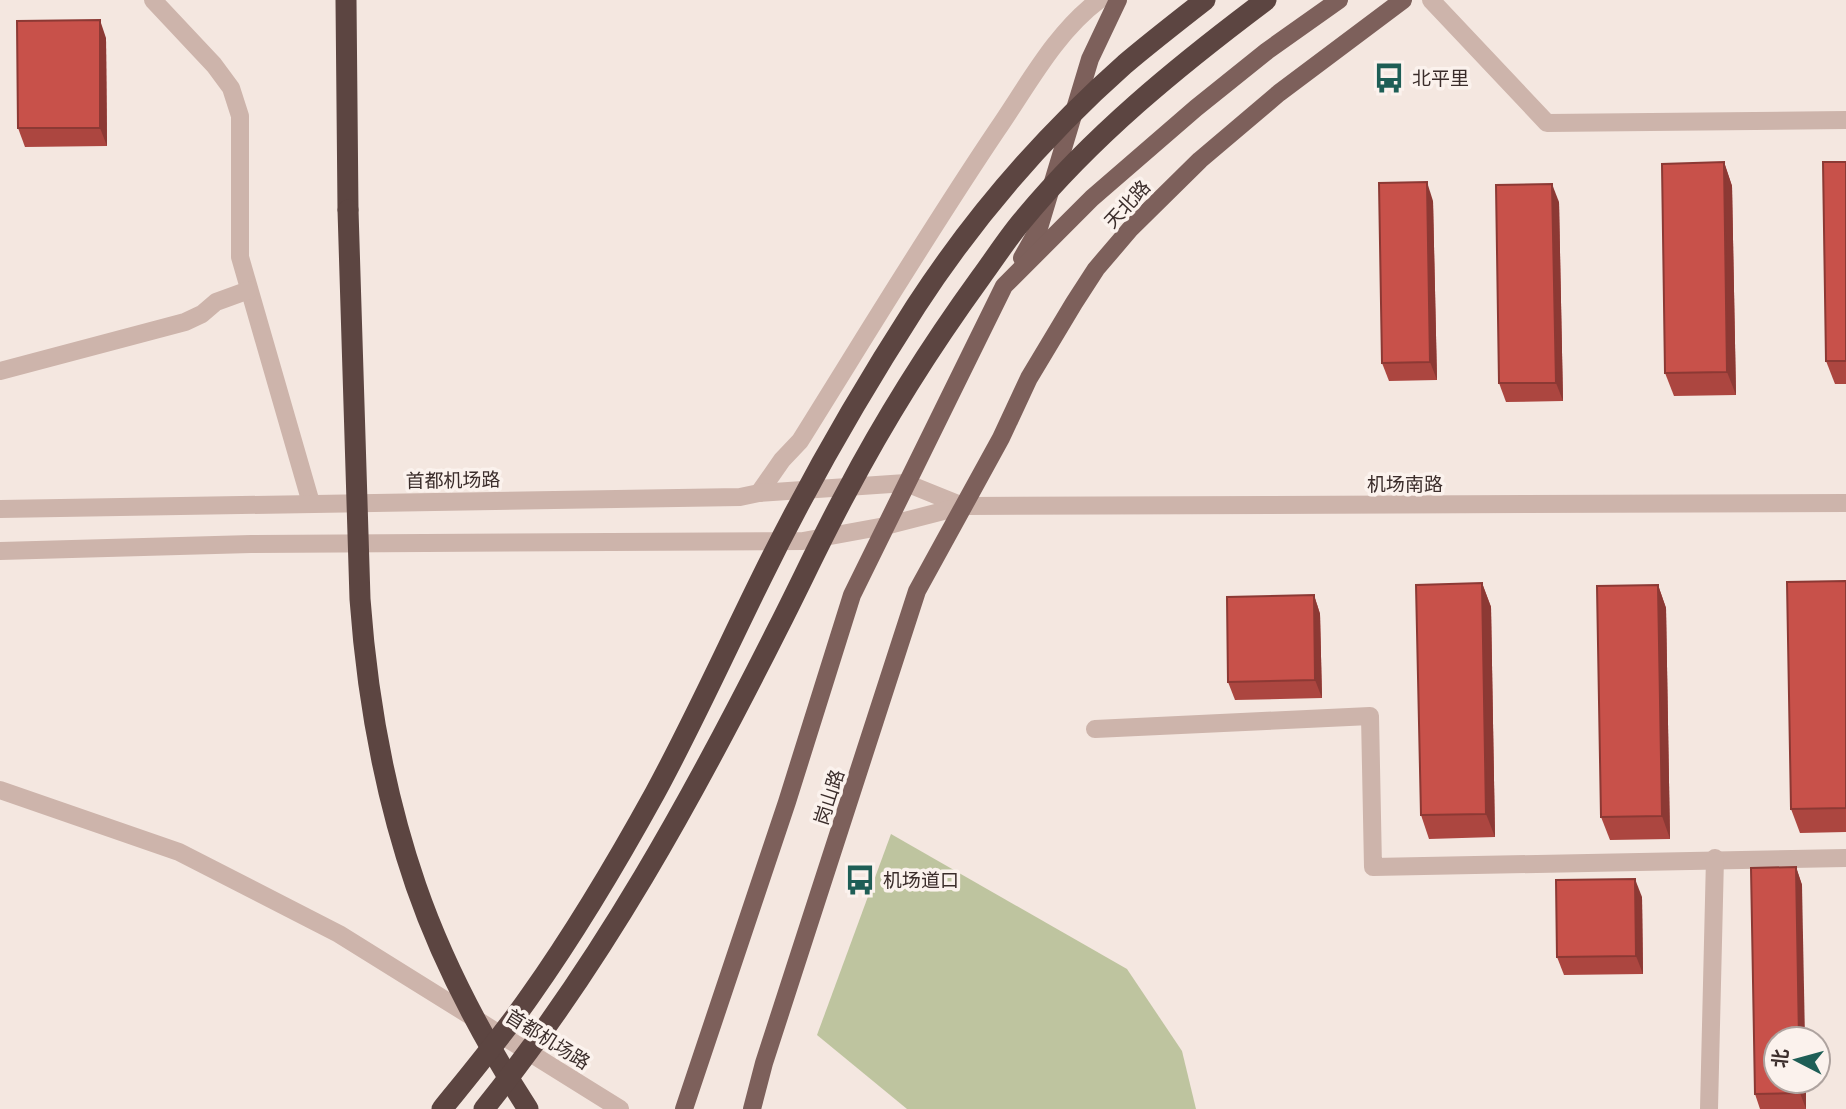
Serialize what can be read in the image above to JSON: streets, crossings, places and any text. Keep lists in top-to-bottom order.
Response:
{
  "streets": {
    "main road": ["天北路", "岗山路"],
    "street": ["首都机场路", "机场南路"]
  },
  "crossings": [
    ["天北路", "首都机场路"],
    ["天北路", "机场南路"],
    ["天北路", "岗山路"],
    ["首都机场路", "岗山路"],
    ["机场南路", "岗山路"]
  ],
  "places": {
    "bus stop": ["北平里", "机场道口"]
  },
  "north": "left"
}
